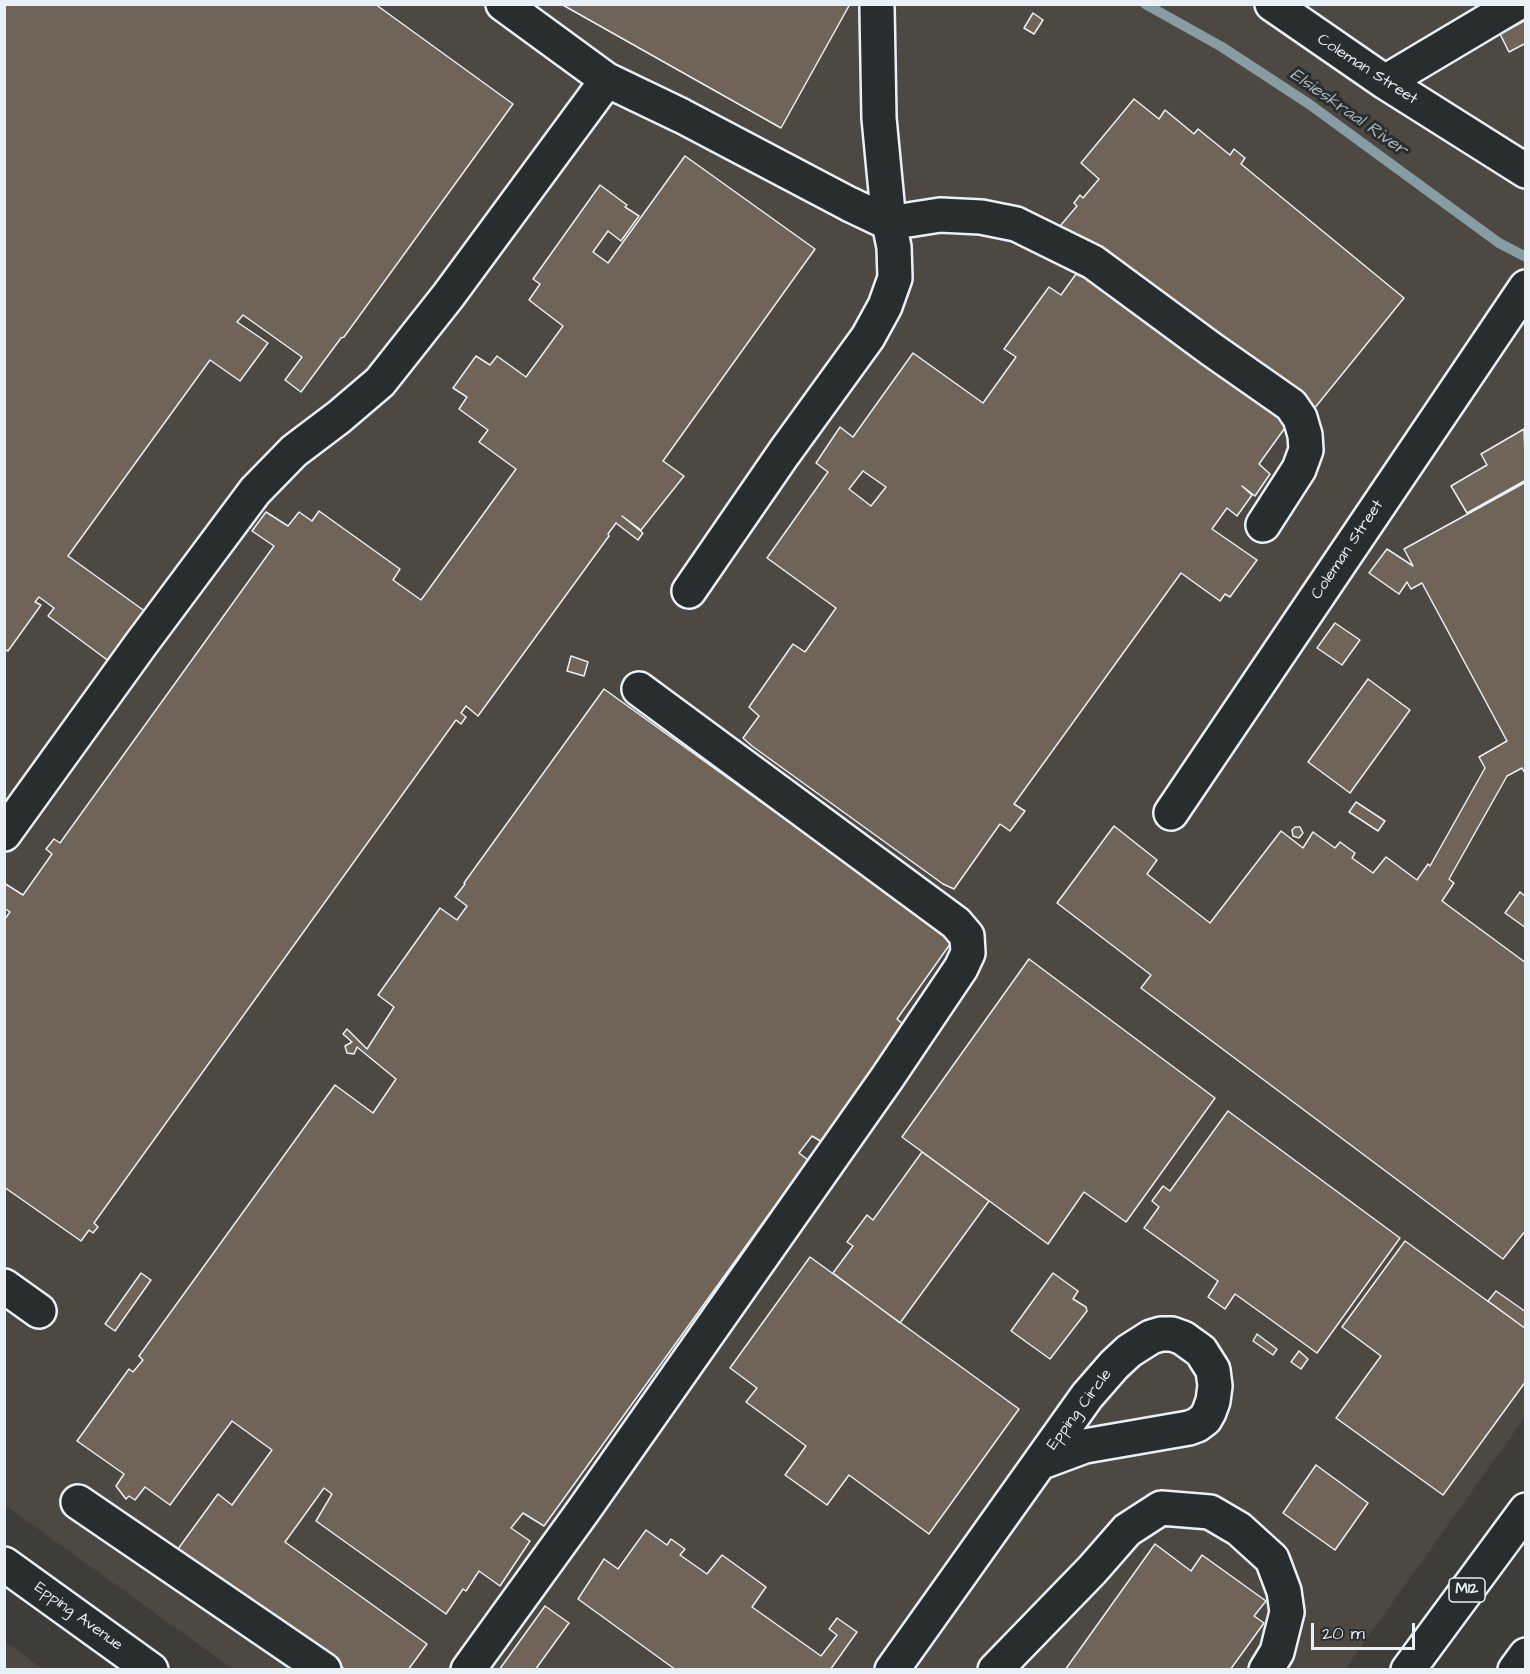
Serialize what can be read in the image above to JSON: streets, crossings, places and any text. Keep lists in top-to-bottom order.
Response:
{
  "streets": {
    "main road": [
      "Coleman Street",
      "Epping Circle",
      "M12",
      "Epping Avenue"
    ]
  },
  "water": ["Elsieskraal River"],
  "scale_bar": "20 m"
}
